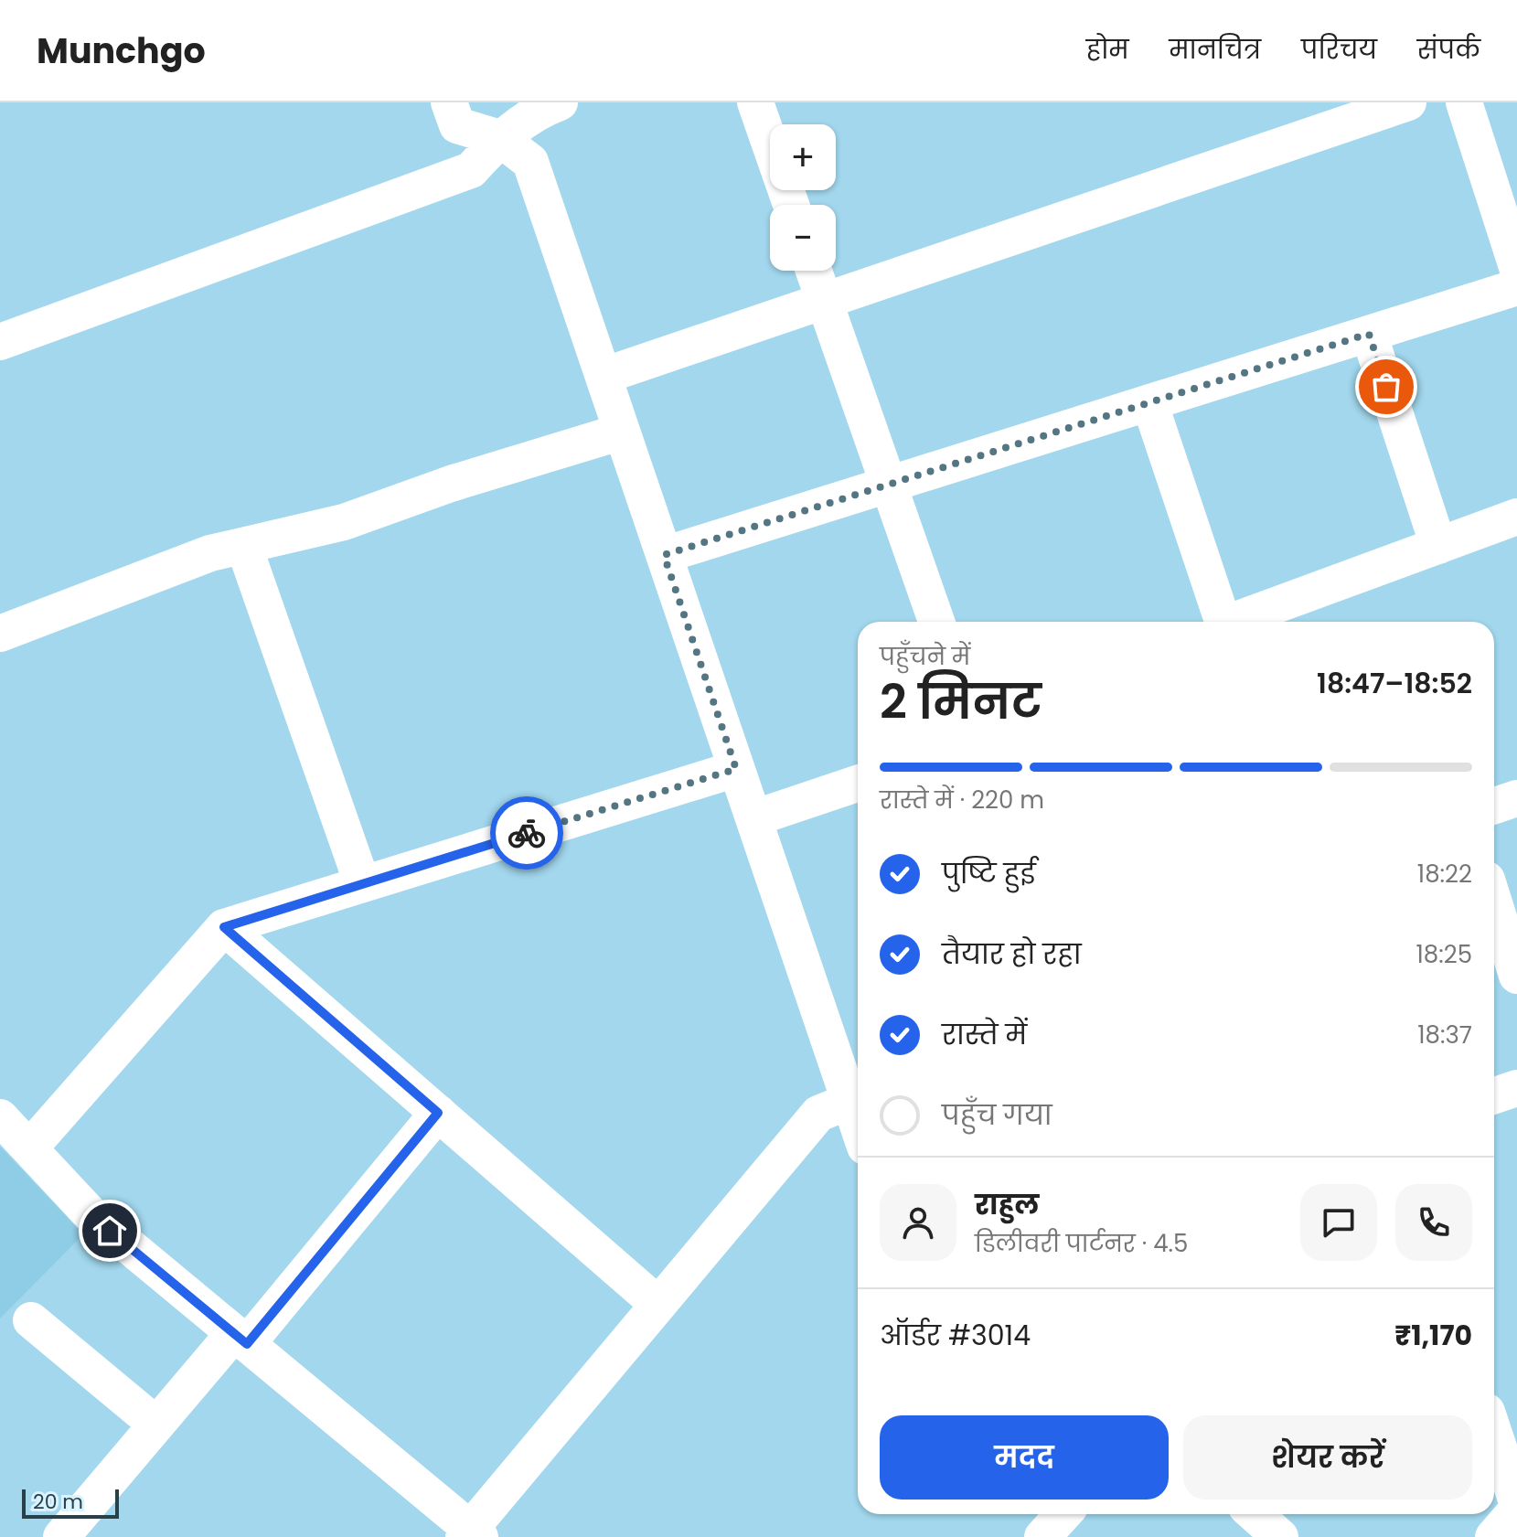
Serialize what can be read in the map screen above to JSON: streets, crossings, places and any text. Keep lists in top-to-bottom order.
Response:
{
  "scale_bar": "20 m",
  "page": {
    "header": "Munchgo",
    "nav": [
      "होम",
      "मानचित्र",
      "परिचय",
      "संपर्क"
    ],
    "map_buttons": ["+", "−"],
    "heading": ["2 मिनट", "पहुँचने में", "18:47–18:52"],
    "panel": [
      "राहुल",
      "डिलीवरी पार्टनर · 4.5",
      "ऑर्डर #3014",
      "₹1,170"
    ],
    "bar": "रास्ते में · 220 m",
    "list": [
      ["पुष्टि हुई", "18:22"],
      ["तैयार हो रहा", "18:25"],
      ["रास्ते में", "18:37"],
      "पहुँच गया"
    ],
    "buttons": ["मदद", "शेयर करें"],
    "scale": "20 m"
  }
}
